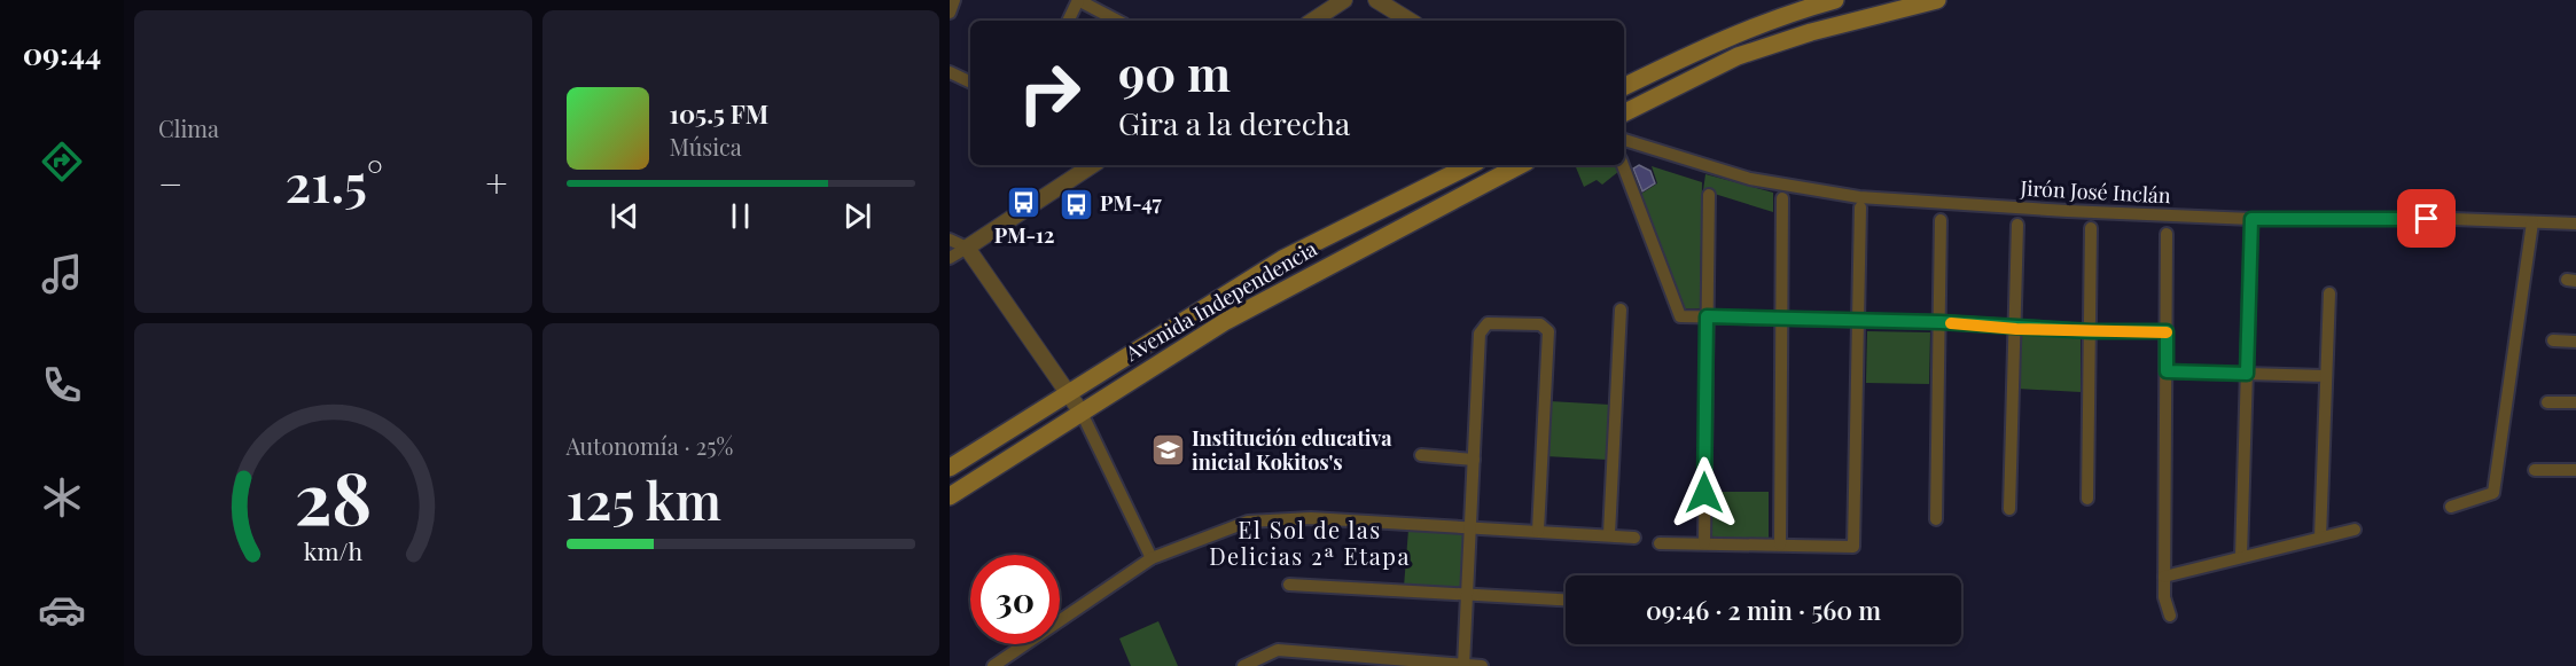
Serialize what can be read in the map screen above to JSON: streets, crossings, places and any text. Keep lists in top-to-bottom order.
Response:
{
  "streets": {
    "main road": ["Avenida Independencia"],
    "street": ["Jirón José Inclán"]
  },
  "districts": ["El Sol de las Delicias 2ª Etapa"],
  "places": {
    "bus stop": ["PM-12", "PM-47"],
    "school or university": ["Institución educativa inicial Kokitos's"]
  },
  "page": {
    "tabs": "09:44",
    "tile": [
      "Clima",
      ["Autonomía · 25%", "125 km"]
    ],
    "turn": ["90 m", "Gira a la derecha"],
    "song": ["105.5 FM", "Música"],
    "heat": ["−", "21.5°", "+"],
    "limit": "30",
    "trip": "09:46 · 2 min · 560 m",
    "gauge": ["28", "km/h"]
  }
}
